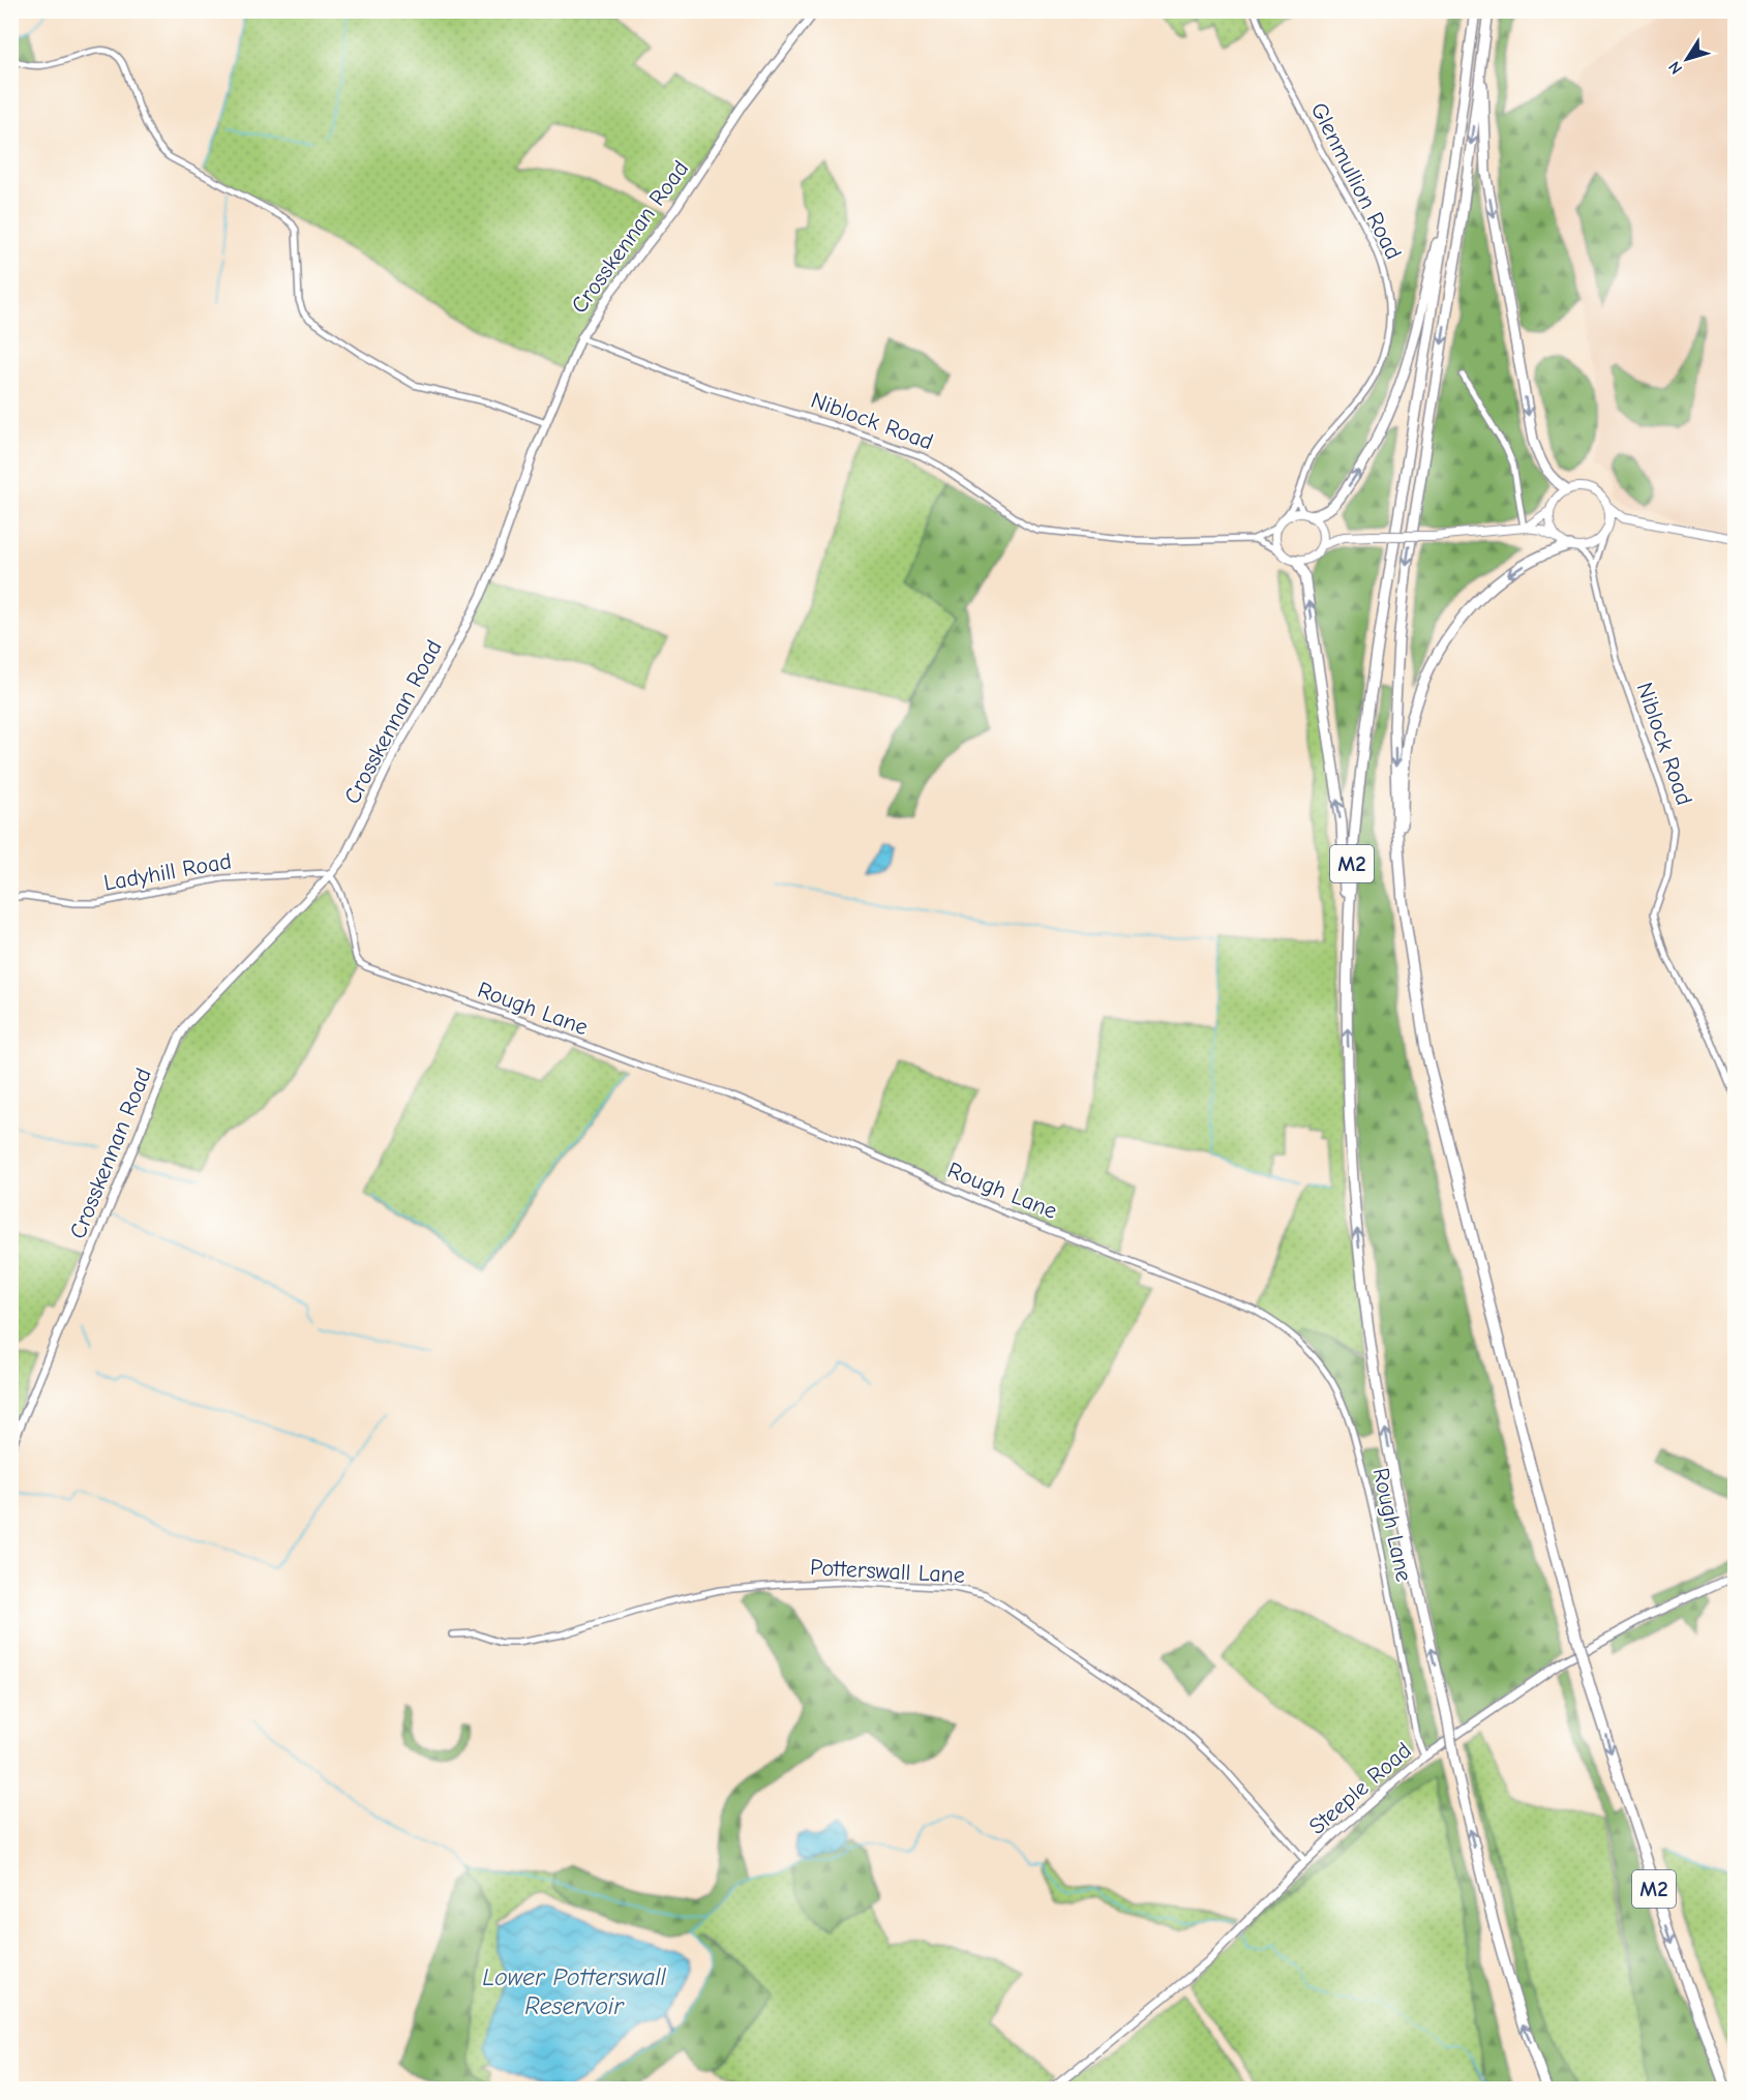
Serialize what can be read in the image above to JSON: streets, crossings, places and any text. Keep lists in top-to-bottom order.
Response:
{
  "streets": {
    "highway": ["M2"],
    "street": [
      "Glenmullion Road",
      "Crosskennan Road",
      "Niblock Road",
      "Ladyhill Road",
      "Rough Lane",
      "Potterswall Lane",
      "Steeple Road"
    ]
  },
  "crossings": [
    ["Glenmullion Road", "Niblock Road"],
    ["Crosskennan Road", "Niblock Road"],
    ["Crosskennan Road", "Ladyhill Road"],
    ["Crosskennan Road", "Rough Lane"],
    ["Ladyhill Road", "Rough Lane"],
    ["Rough Lane", "Steeple Road"],
    ["Potterswall Lane", "Steeple Road"]
  ],
  "water": ["Lower Potterswall Reservoir"],
  "north": "bottom left"
}
